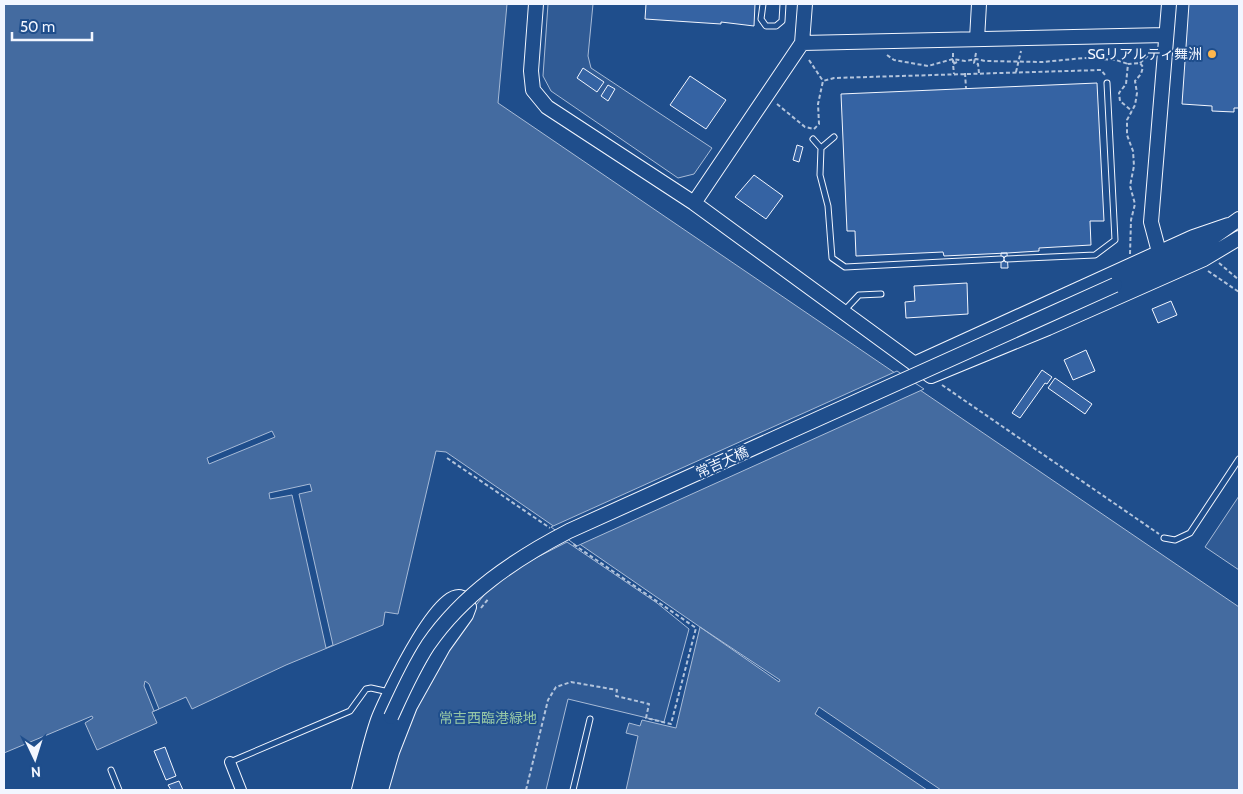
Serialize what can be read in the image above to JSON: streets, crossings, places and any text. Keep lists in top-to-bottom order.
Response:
{
  "streets": {
    "street": ["常吉大橋"]
  },
  "parks": ["常吉西臨港緑地"],
  "places": ["SGリアルティ舞洲"],
  "scale_bar": "50 m",
  "north": "bottom"
}
